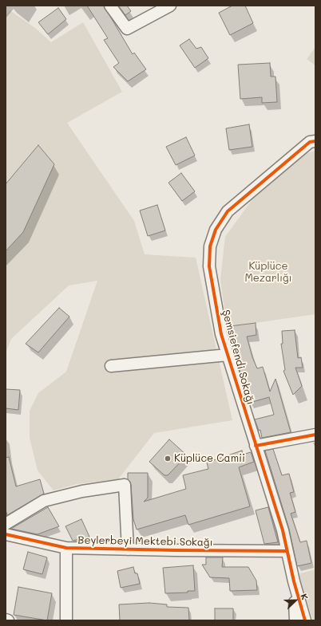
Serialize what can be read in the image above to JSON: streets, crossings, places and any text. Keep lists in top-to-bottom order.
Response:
{
  "streets": {
    "street": ["Şemsiefendi Sokağı", "Beylerbeyi Mektebi Sokağı"]
  },
  "crossings": [
    ["Şemsiefendi Sokağı", "Beylerbeyi Mektebi Sokağı"]
  ],
  "parks": ["Küplüce Mezarlığı"],
  "places": ["Küplüce Camii"],
  "north": "top right"
}
